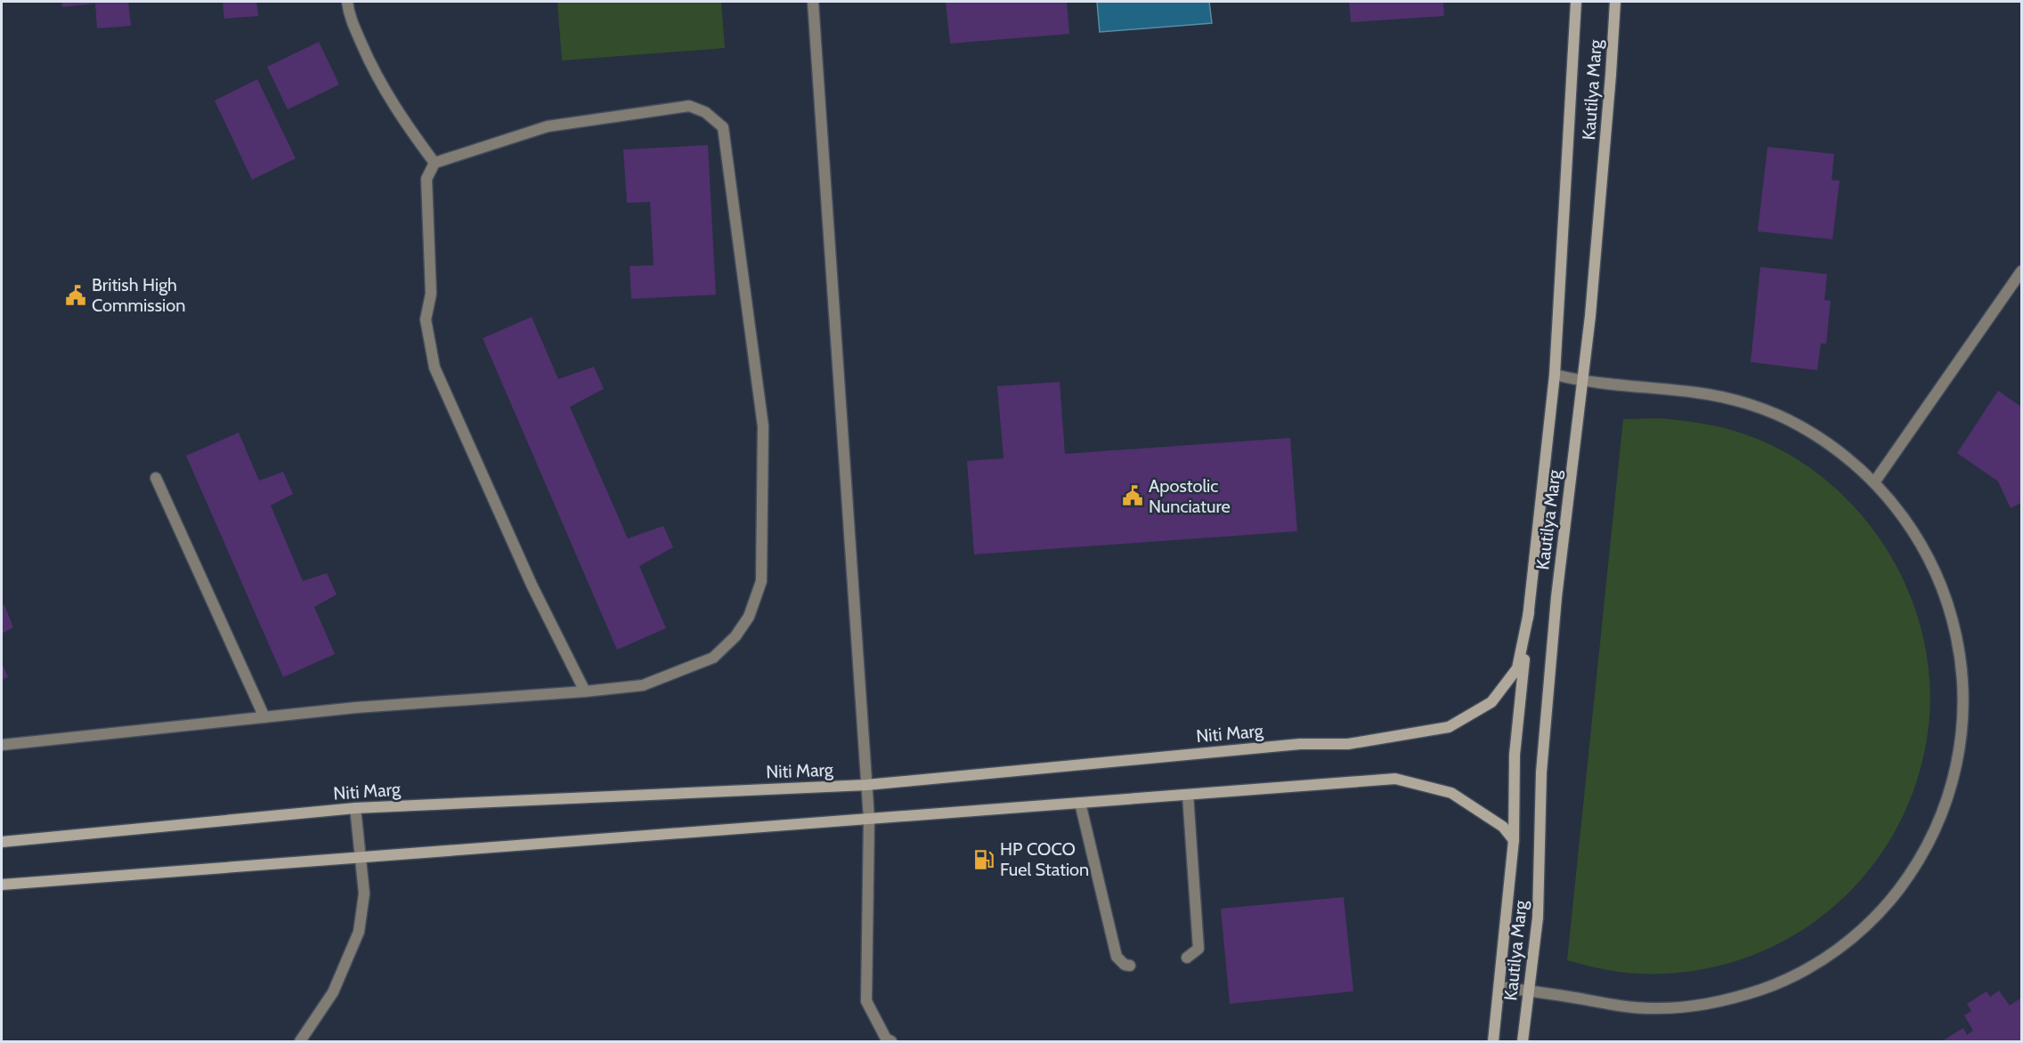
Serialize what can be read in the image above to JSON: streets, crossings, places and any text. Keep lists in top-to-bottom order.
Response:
{
  "streets": {
    "street": ["Kautilya Marg", "Niti Marg"]
  },
  "crossings": [
    ["Kautilya Marg", "Niti Marg"]
  ],
  "places": {
    "public building": ["British High Commission", "Apostolic Nunciature"],
    "fuel station": ["HP COCO Fuel Station"]
  }
}
